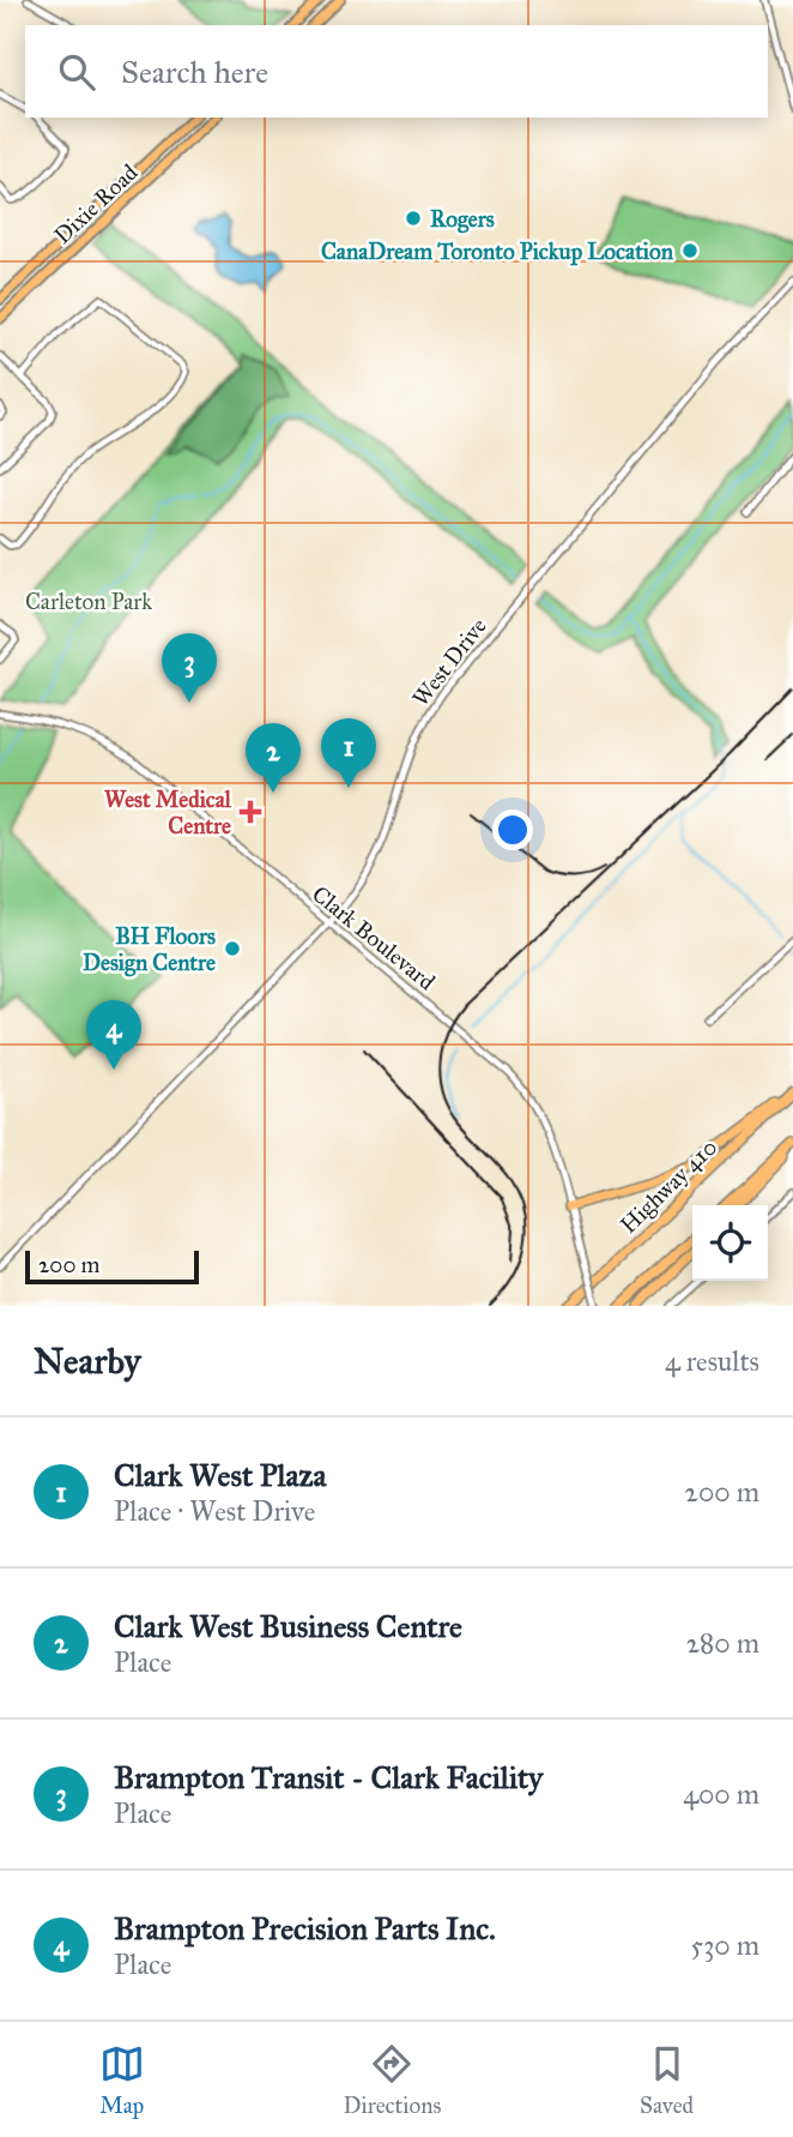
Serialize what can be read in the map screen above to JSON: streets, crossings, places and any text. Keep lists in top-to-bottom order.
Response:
{
  "streets": {
    "highway": ["Highway 410"],
    "main road": ["Dixie Road"],
    "street": ["West Drive", "Clark Boulevard"]
  },
  "crossings": [
    ["West Drive", "Clark Boulevard"]
  ],
  "parks": ["Carleton Park"],
  "places": {
    "other": ["Rogers", "CanaDream Toronto Pickup Location", "BH Floors Design Centre"],
    "health": ["West Medical Centre"]
  },
  "scale_bar": "200 m",
  "page": {
    "search": "Search here",
    "pins": [
      "3",
      "1",
      "2",
      "4"
    ],
    "scale": "200 m",
    "heading": ["Nearby", "4 results"],
    "list": [
      {
        "mark": "1",
        "name": "Clark West Plaza",
        "note": "Place · West Drive",
        "value": "200 m"
      },
      {
        "mark": "2",
        "name": "Clark West Business Centre",
        "note": "Place",
        "value": "280 m"
      },
      {
        "mark": "3",
        "name": "Brampton Transit - Clark Facility",
        "note": "Place",
        "value": "400 m"
      },
      {
        "mark": "4",
        "name": "Brampton Precision Parts Inc.",
        "note": "Place",
        "value": "530 m"
      }
    ],
    "nav": ["Map", "Directions", "Saved"]
  }
}
